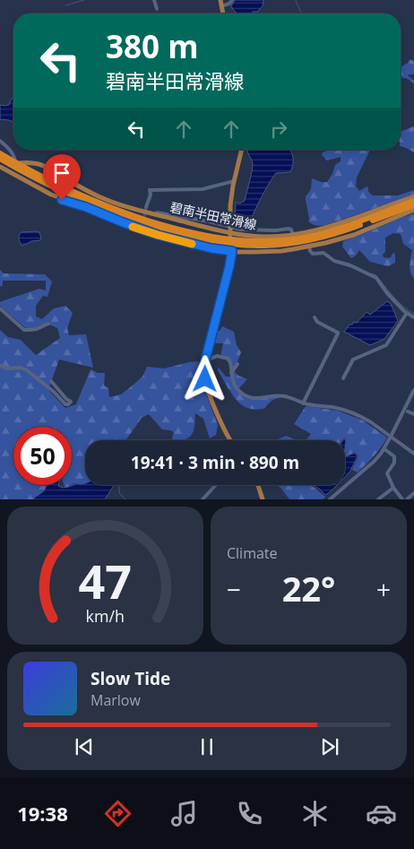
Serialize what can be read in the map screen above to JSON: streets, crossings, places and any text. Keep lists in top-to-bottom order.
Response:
{
  "streets": {
    "main road": ["碧南半田常滑線"]
  },
  "page": {
    "turn": ["380 m", "碧南半田常滑線"],
    "limit": "50",
    "trip": "19:41 · 3 min · 890 m",
    "tile": "Climate",
    "heat": ["−", "22°", "+"],
    "song": ["Slow Tide", "Marlow"],
    "tabs": "19:38",
    "gauge": ["47", "km/h"]
  }
}
